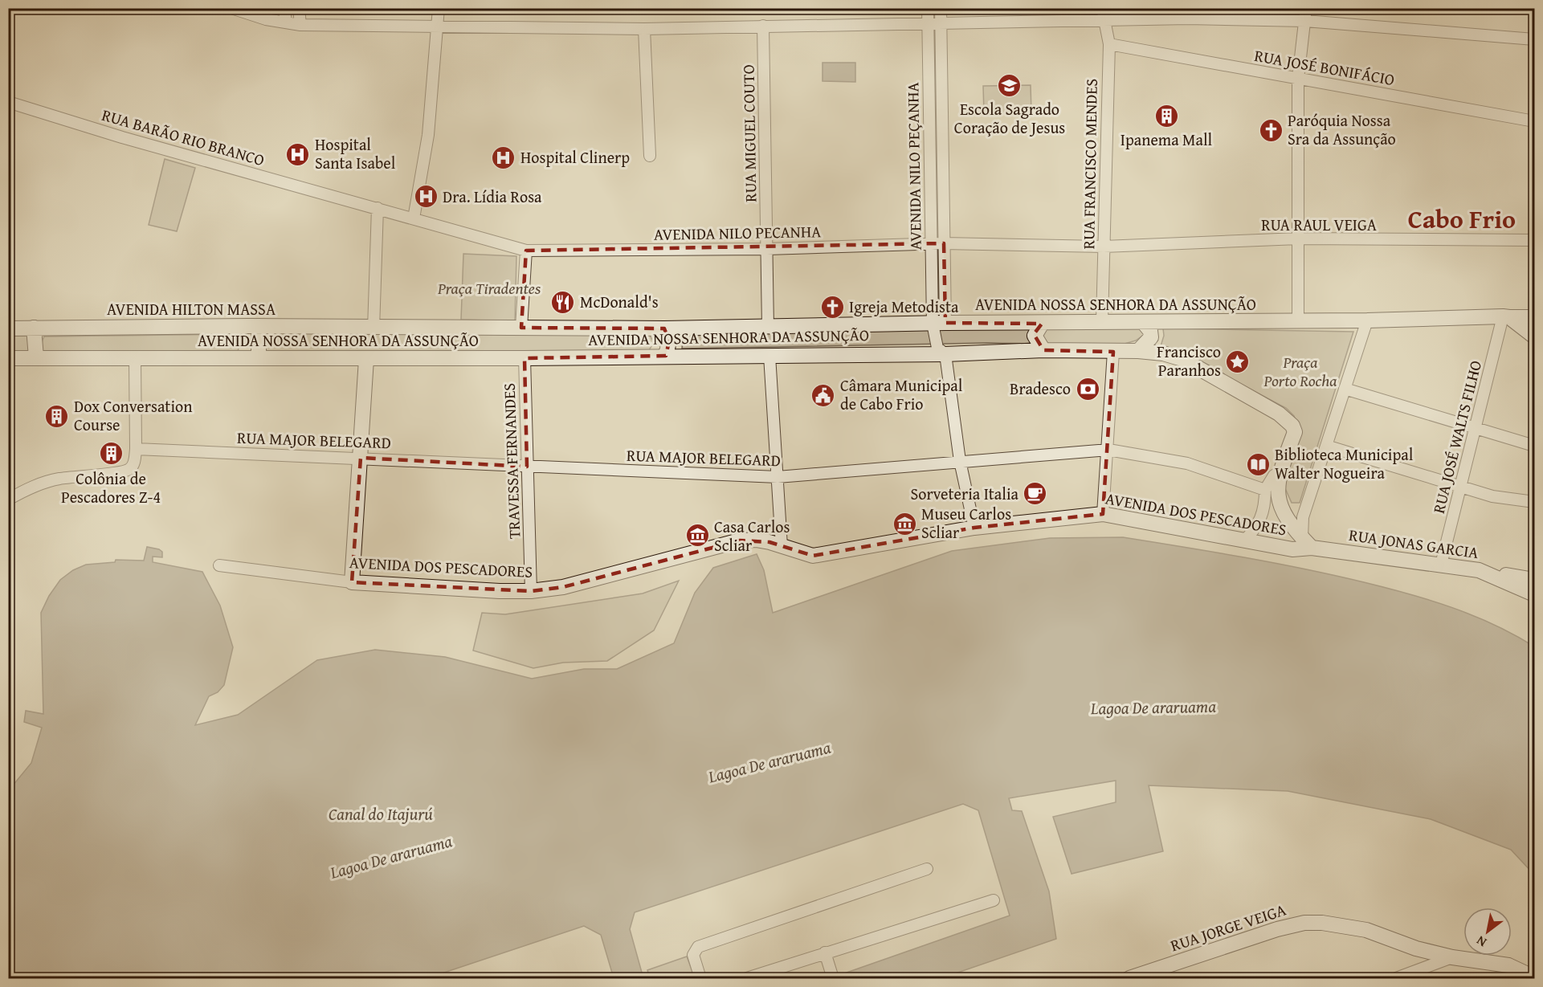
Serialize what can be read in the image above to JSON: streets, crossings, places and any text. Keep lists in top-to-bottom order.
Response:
{
  "streets": {
    "main road": [
      "AVENIDA NOSSA SENHORA DA ASSUNÇÃO",
      "AVENIDA HILTON MASSA",
      "AVENIDA DOS PESCADORES",
      "RUA JONAS GARCIA",
      "RUA JORGE VEIGA"
    ],
    "street": [
      "RUA JOSÉ BONIFÁCIO",
      "RUA MIGUEL COUTO",
      "RUA BARÃO RIO BRANCO",
      "RUA FRANCISCO MENDES",
      "AVENIDA NILO PEÇANHA",
      "RUA RAUL VEIGA",
      "AVENIDA NILO PECANHA",
      "RUA JOSÉ WALTS FILHO",
      "RUA MAJOR BELEGARD",
      "TRAVESSA FERNANDES"
    ]
  },
  "crossings": [
    ["RUA JOSÉ BONIFÁCIO", "RUA FRANCISCO MENDES"],
    ["RUA MIGUEL COUTO", "AVENIDA NILO PECANHA"],
    ["RUA MIGUEL COUTO", "AVENIDA NOSSA SENHORA DA ASSUNÇÃO"],
    ["RUA BARÃO RIO BRANCO", "AVENIDA NILO PECANHA"],
    ["RUA FRANCISCO MENDES", "RUA RAUL VEIGA"],
    ["RUA FRANCISCO MENDES", "AVENIDA NILO PECANHA"],
    ["RUA FRANCISCO MENDES", "AVENIDA NOSSA SENHORA DA ASSUNÇÃO"],
    ["AVENIDA NILO PEÇANHA", "AVENIDA NILO PECANHA"],
    ["AVENIDA NILO PEÇANHA", "AVENIDA NOSSA SENHORA DA ASSUNÇÃO"],
    ["RUA RAUL VEIGA", "AVENIDA NILO PECANHA"],
    ["AVENIDA NOSSA SENHORA DA ASSUNÇÃO", "AVENIDA HILTON MASSA"],
    ["AVENIDA NOSSA SENHORA DA ASSUNÇÃO", "RUA JOSÉ WALTS FILHO"],
    ["AVENIDA NOSSA SENHORA DA ASSUNÇÃO", "TRAVESSA FERNANDES"],
    ["AVENIDA NOSSA SENHORA DA ASSUNÇÃO", "AVENIDA DOS PESCADORES"],
    ["AVENIDA NOSSA SENHORA DA ASSUNÇÃO", "RUA JONAS GARCIA"],
    ["RUA JOSÉ WALTS FILHO", "RUA JONAS GARCIA"],
    ["RUA MAJOR BELEGARD", "TRAVESSA FERNANDES"],
    ["TRAVESSA FERNANDES", "AVENIDA DOS PESCADORES"],
    ["AVENIDA DOS PESCADORES", "RUA JONAS GARCIA"]
  ],
  "districts": ["Cabo Frio"],
  "water": ["Lagoa De araruama", "Canal do Itajurú"],
  "parks": ["Praça Tiradentes", "Praça Porto Rocha"],
  "places": {
    "school or university": ["Escola Sagrado Coração de Jesus"],
    "building": ["Ipanema Mall", "Dox Conversation Course", "Colônia de Pescadores Z-4"],
    "church": ["Paróquia Nossa Sra da Assunção", "Igreja Metodista"],
    "hospital": ["Hospital Santa Isabel", "Hospital Clinerp", "Dra. Lídia Rosa"],
    "restaurant": ["McDonald's"],
    "place": ["Francisco Paranhos"],
    "bank": ["Bradesco"],
    "public building": ["Câmara Municipal de Cabo Frio"],
    "library": ["Biblioteca Municipal Walter Nogueira"],
    "cafe": ["Sorveteria Italia"],
    "museum": ["Museu Carlos Scliar", "Casa Carlos Scliar"]
  },
  "north": "bottom left"
}
